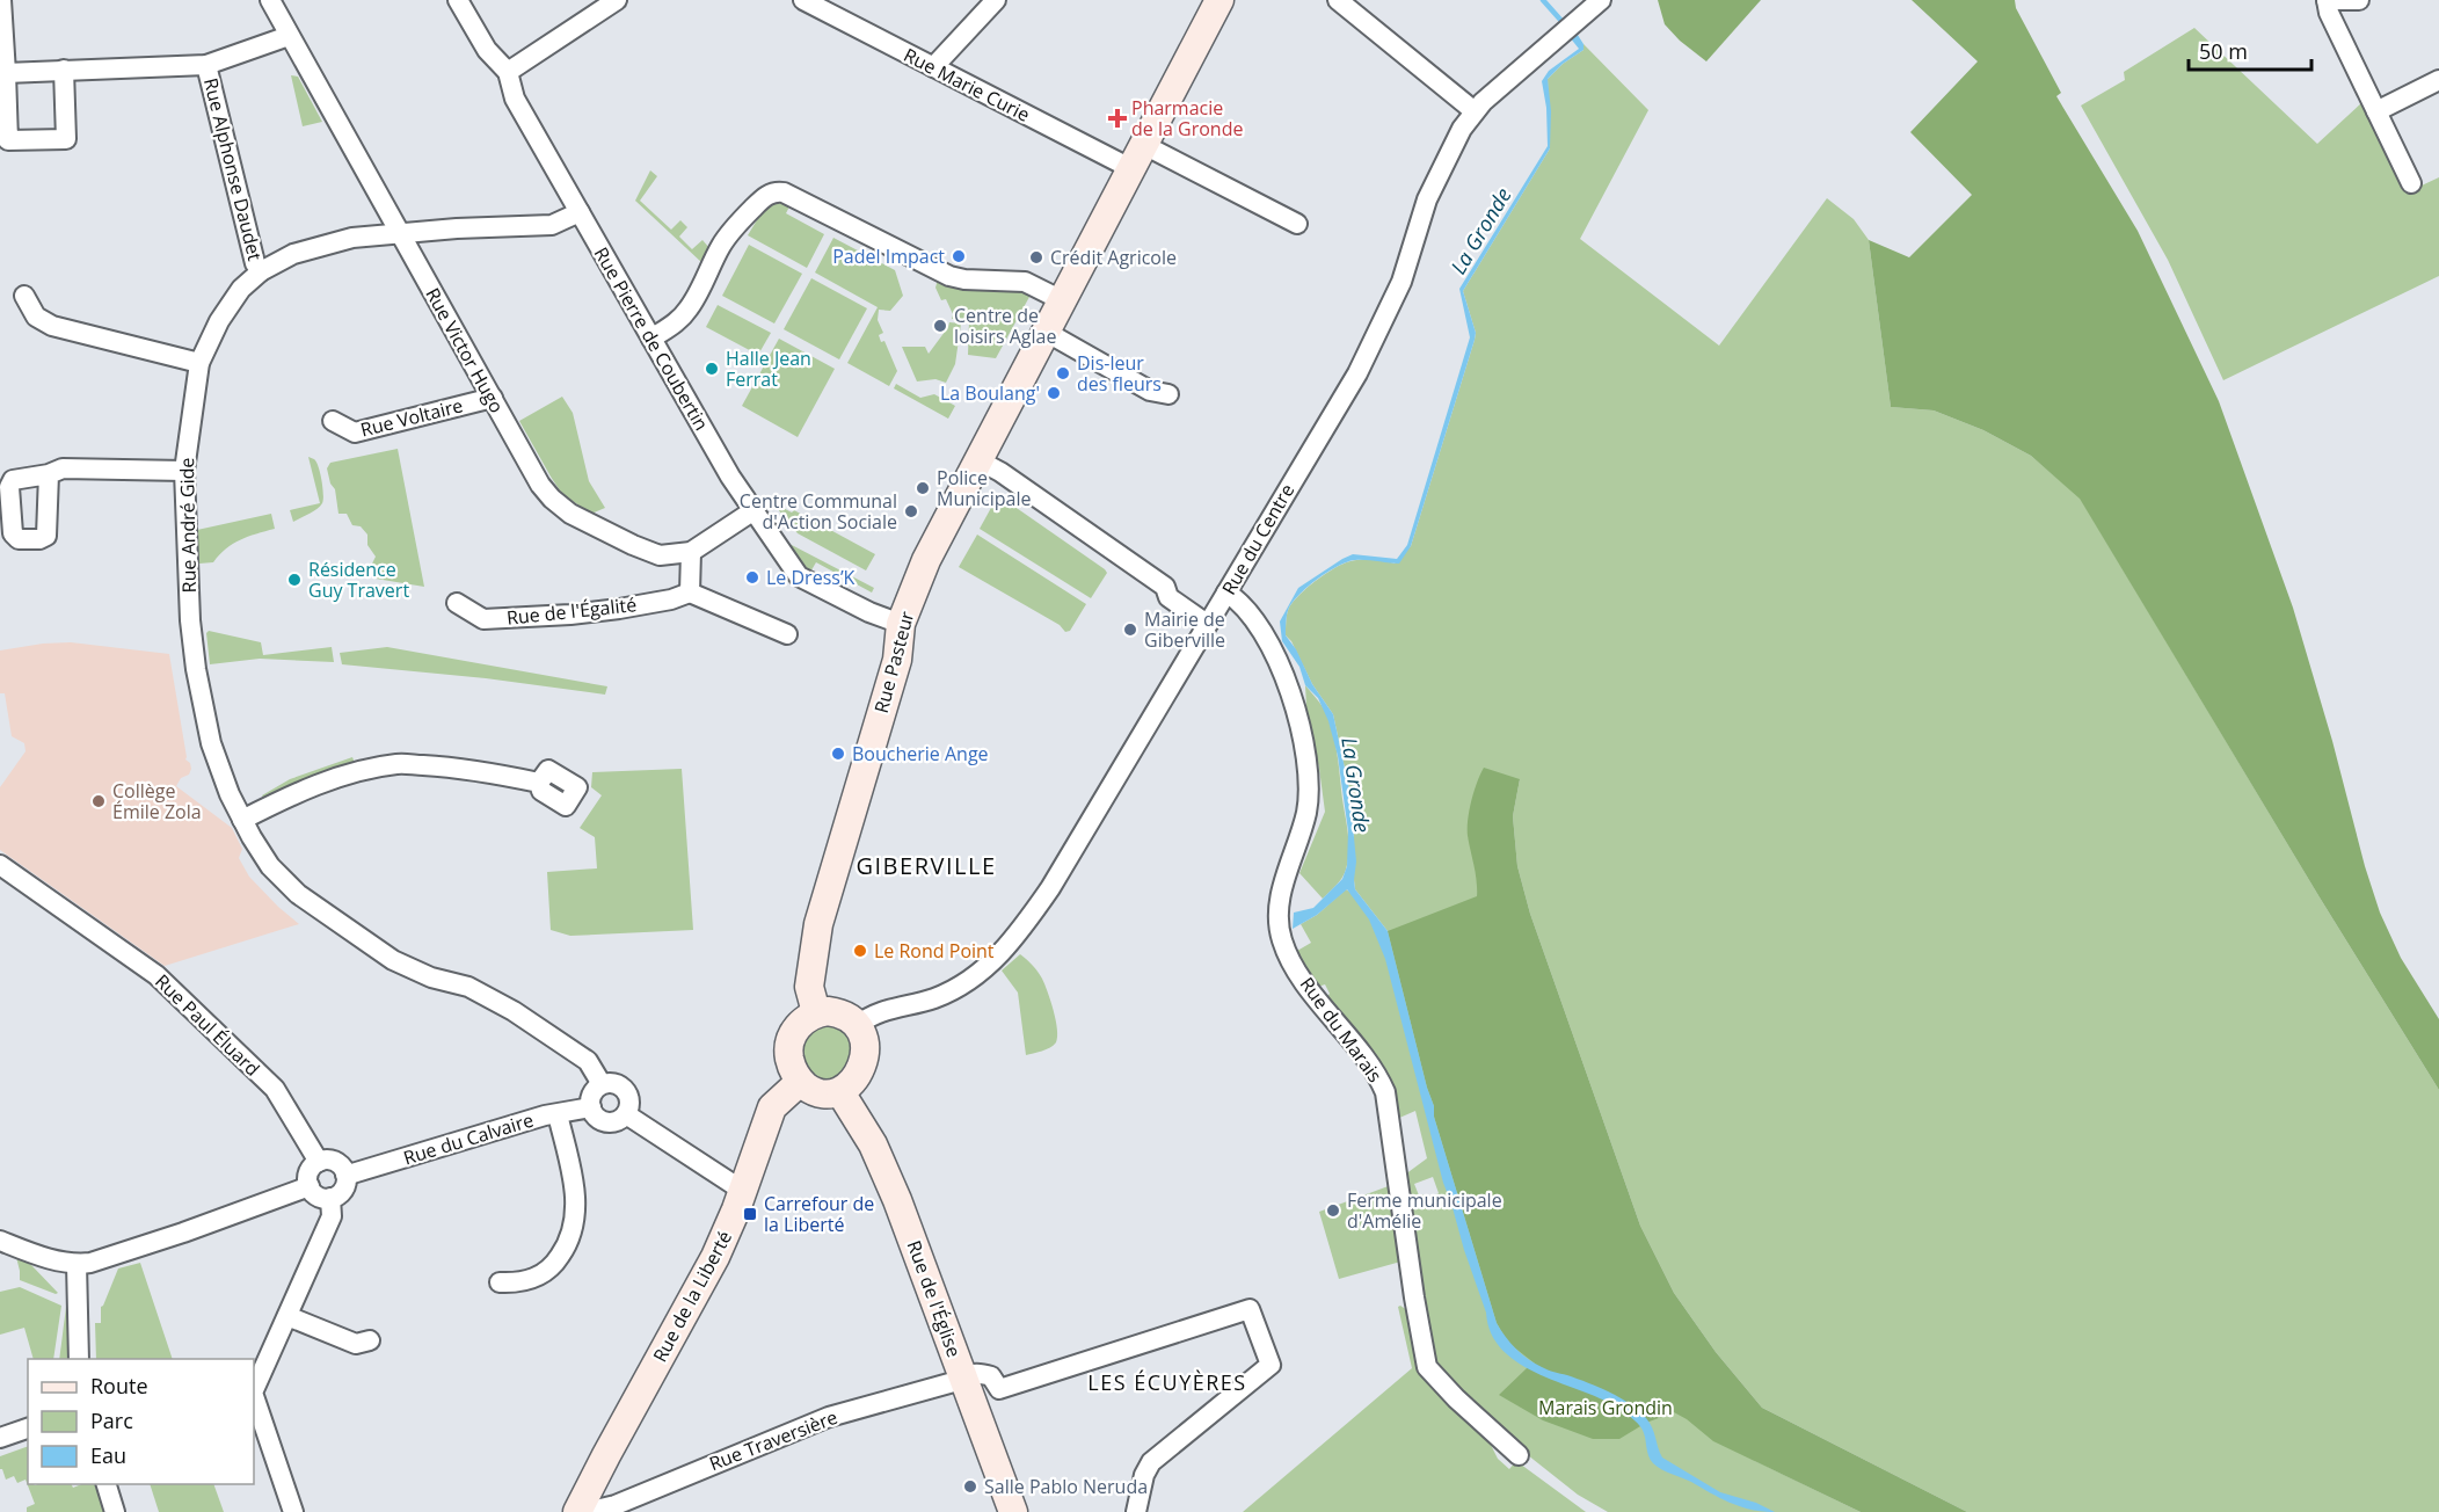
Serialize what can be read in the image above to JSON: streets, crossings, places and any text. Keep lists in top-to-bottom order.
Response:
{
  "streets": {
    "street": [
      "Rue Marie Curie",
      "Rue Alphonse Daudet",
      "Rue Pierre de Coubertin",
      "Rue Victor Hugo",
      "Rue Voltaire",
      "Rue André Gide",
      "Rue du Centre",
      "Rue de l'Égalité",
      "Rue Pasteur",
      "Rue Paul Éluard",
      "Rue du Marais",
      "Rue du Calvaire",
      "Rue de la Liberté",
      "Rue de l'Église",
      "Rue Traversière"
    ]
  },
  "crossings": [
    ["Rue Marie Curie", "Rue Pasteur"],
    ["Rue Alphonse Daudet", "Rue André Gide"],
    ["Rue Pierre de Coubertin", "Rue Victor Hugo"],
    ["Rue Pierre de Coubertin", "Rue André Gide"],
    ["Rue Pierre de Coubertin", "Rue Pasteur"],
    ["Rue Victor Hugo", "Rue Voltaire"],
    ["Rue Victor Hugo", "Rue André Gide"],
    ["Rue André Gide", "Rue du Calvaire"],
    ["Rue du Centre", "Rue Pasteur"],
    ["Rue du Centre", "Rue du Marais"],
    ["Rue du Centre", "Rue de la Liberté"],
    ["Rue du Centre", "Rue de l'Église"],
    ["Rue Pasteur", "Rue de la Liberté"],
    ["Rue Pasteur", "Rue de l'Église"],
    ["Rue Paul Éluard", "Rue du Calvaire"],
    ["Rue de la Liberté", "Rue de l'Église"],
    ["Rue de l'Église", "Rue Traversière"]
  ],
  "districts": ["GIBERVILLE", "LES ÉCUYÈRES"],
  "water": ["La Gronde"],
  "parks": ["Marais Grondin"],
  "places": {
    "health": ["Pharmacie de la Gronde"],
    "other": [
      "Padel Impact",
      "Crédit Agricole",
      "Centre de loisirs Aglae",
      "Halle Jean Ferrat",
      "Dis-leur des fleurs",
      "La Boulang'",
      "Police Municipale",
      "Centre Communal d'Action Sociale",
      "Le Dress’K",
      "Résidence Guy Travert",
      "Mairie de Giberville",
      "Boucherie Ange",
      "Collège Émile Zola",
      "Le Rond Point",
      "Ferme municipale d'Amélie",
      "Salle Pablo Neruda"
    ],
    "transit": ["Carrefour de la Liberté"]
  },
  "legend": ["Route", "Parc", "Eau"],
  "scale_bar": "50 m"
}
